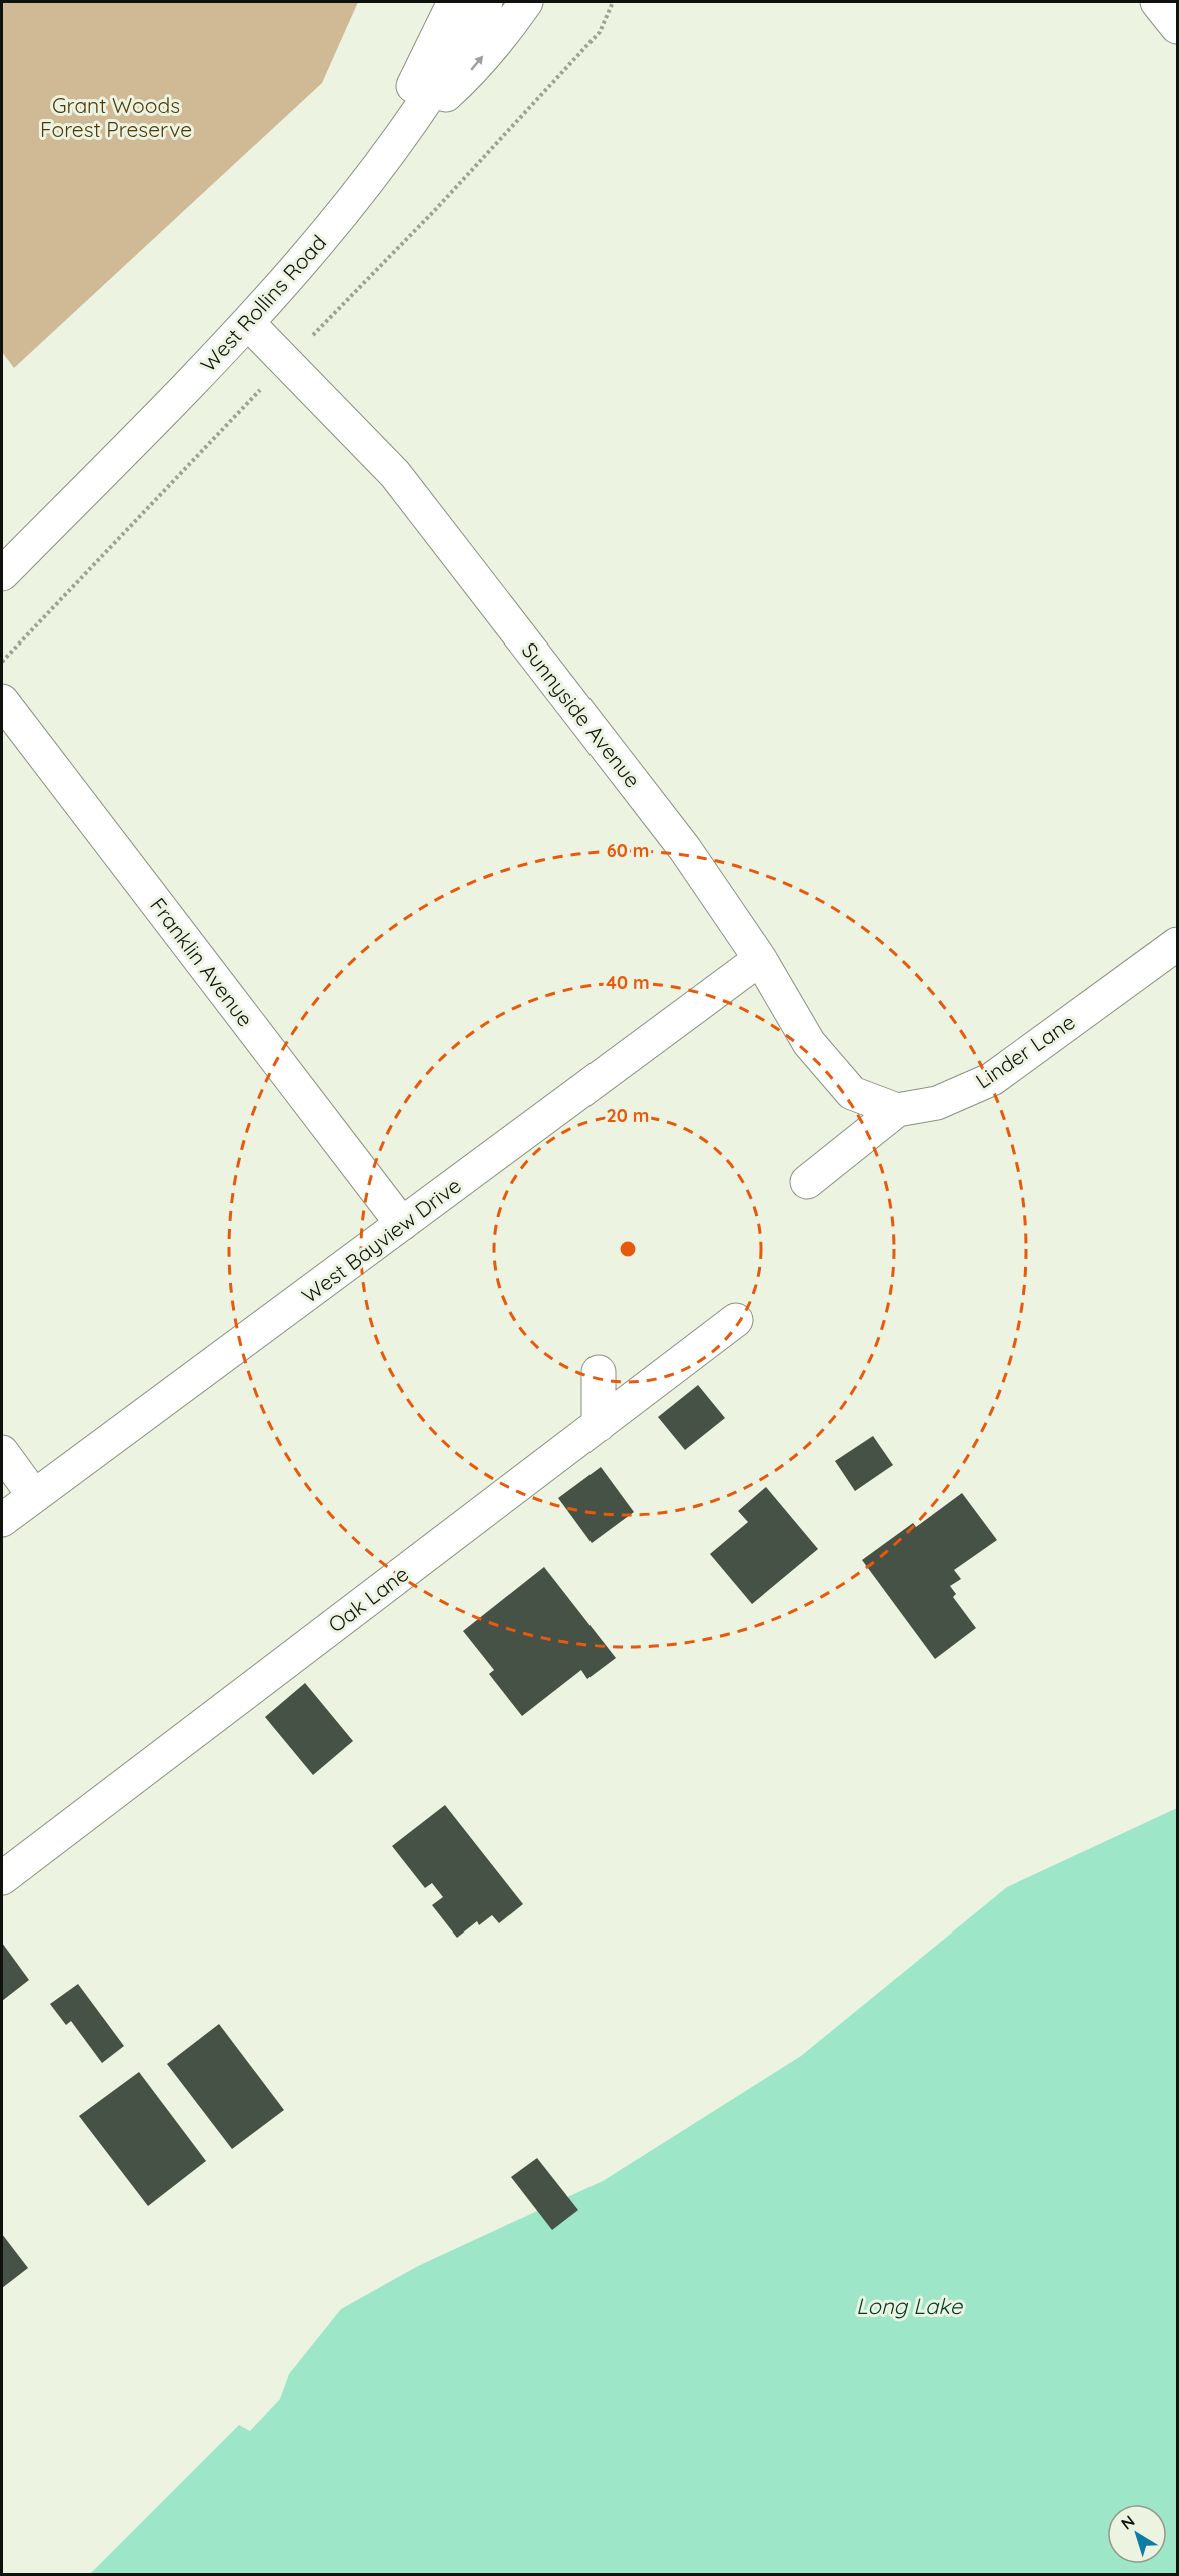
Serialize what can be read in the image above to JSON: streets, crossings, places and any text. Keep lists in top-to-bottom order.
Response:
{
  "streets": {
    "street": [
      "West Rollins Road",
      "Sunnyside Avenue",
      "Franklin Avenue",
      "Linder Lane",
      "West Bayview Drive",
      "Oak Lane"
    ]
  },
  "crossings": [
    ["West Rollins Road", "Sunnyside Avenue"],
    ["Sunnyside Avenue", "Linder Lane"],
    ["Sunnyside Avenue", "West Bayview Drive"],
    ["Franklin Avenue", "West Bayview Drive"]
  ],
  "water": ["Long Lake"],
  "parks": ["Grant Woods Forest Preserve"],
  "north": "top left",
  "rings": ["60 m", "40 m", "20 m"]
}
